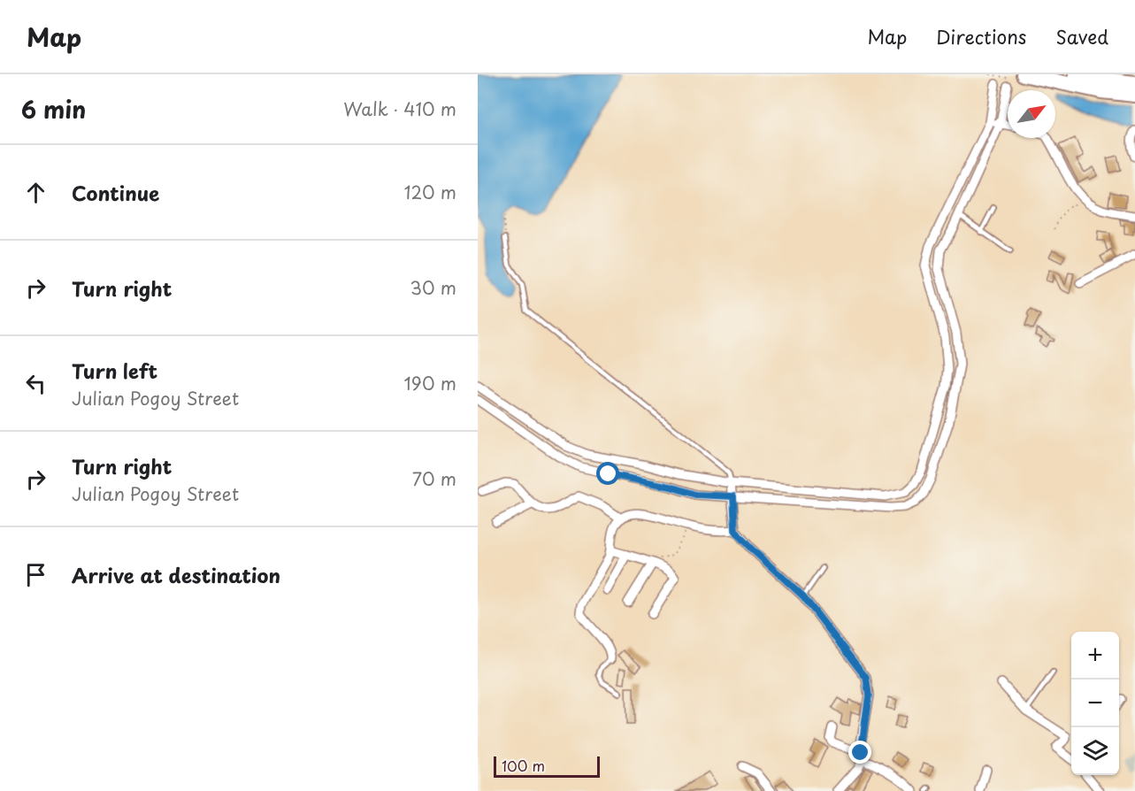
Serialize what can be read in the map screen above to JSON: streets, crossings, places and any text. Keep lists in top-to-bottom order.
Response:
{
  "scale_bar": "100 m",
  "north": "top right",
  "page": {
    "header": "Map",
    "nav": ["Map", "Directions", "Saved"],
    "heading": ["6 min", "Walk · 410 m"],
    "list": [
      ["Continue", "120 m"],
      ["Turn right", "30 m"],
      ["Turn left", "Julian Pogoy Street", "190 m"],
      ["Turn right", "Julian Pogoy Street", "70 m"],
      "Arrive at destination"
    ],
    "map_buttons": ["+", "−"],
    "scale": "100 m"
  }
}
